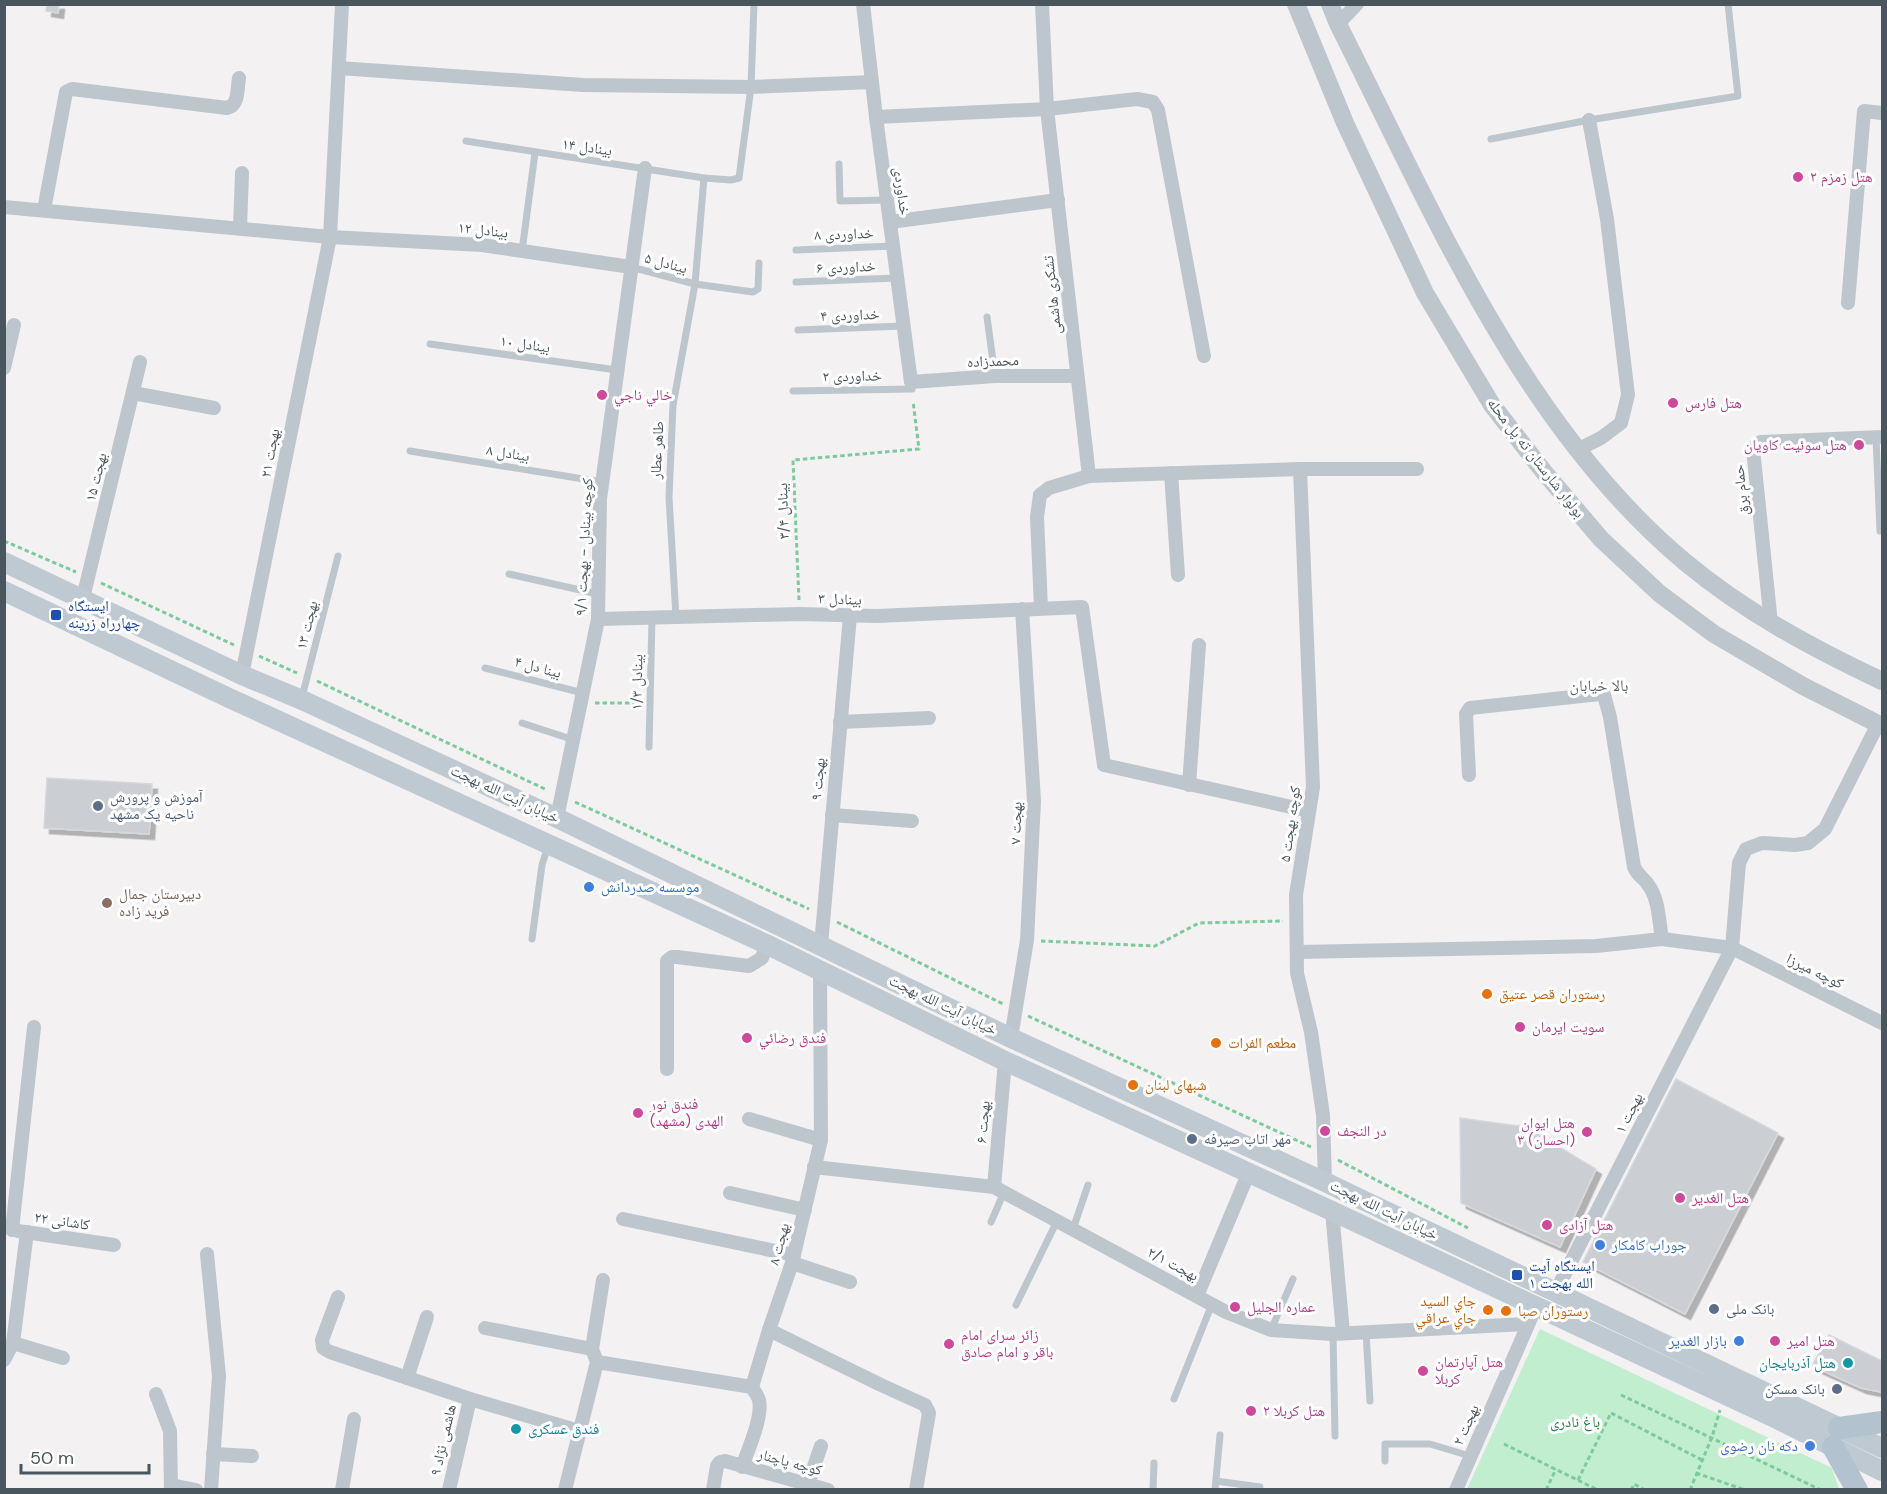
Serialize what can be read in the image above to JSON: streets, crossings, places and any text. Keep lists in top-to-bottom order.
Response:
{
  "streets": {
    "main road": ["خیابان آیت الله بهجت"],
    "street": [
      "خداوردی",
      "بینادل ۱۲",
      "تشکری هاشمی",
      "محمدزاده",
      "بهجت ۲۱",
      "بولوار شارستان ته پل محله",
      "بهجت ۱۵",
      "حمام برق",
      "کوچه بینادل - بهجت ۹/۱",
      "بینادل ۳",
      "بهجت ۹",
      "بهجت ۷",
      "کوچه بهجت ۵",
      "کوچه میرزا",
      "بهجت ۱",
      "بهجت ۶",
      "کاشانی ۲۲",
      "بهجت ۸",
      "بهجت ۲/۱",
      "بهجت ۲",
      "هاشمی نژاد ۹",
      "کوچه پاچنار"
    ],
    "lane": [
      "بینادل ۱۴",
      "خداوردی ۸",
      "بینادل ۵",
      "خداوردی ۶",
      "خداوردی ۴",
      "بینادل ۱۰",
      "خداوردی ۲",
      "طاهر عطار",
      "بینادل ۸",
      "بهجت ۱۳",
      "بینا دل ۴",
      "بینادل ۱/۳"
    ],
    "path": ["بینادل ۳/۴"]
  },
  "crossings": [
    ["بینادل ۱۴", "طاهر عطار"],
    ["بینادل ۱۴", "کوچه بینادل - بهجت ۹/۱"],
    ["خداوردی", "خداوردی ۸"],
    ["خداوردی", "خداوردی ۶"],
    ["خداوردی", "خداوردی ۴"],
    ["خداوردی", "محمدزاده"],
    ["خداوردی", "خداوردی ۲"],
    ["خداوردی", "بینادل ۳/۴"],
    ["بینادل ۱۲", "بینادل ۵"],
    ["بینادل ۱۲", "بهجت ۲۱"],
    ["بینادل ۱۲", "کوچه بینادل - بهجت ۹/۱"],
    ["بینادل ۵", "طاهر عطار"],
    ["بینادل ۵", "کوچه بینادل - بهجت ۹/۱"],
    ["تشکری هاشمی", "محمدزاده"],
    ["بینادل ۱۰", "کوچه بینادل - بهجت ۹/۱"],
    ["محمدزاده", "خداوردی ۲"],
    ["محمدزاده", "بینادل ۳/۴"],
    ["خداوردی ۲", "بینادل ۳/۴"],
    ["طاهر عطار", "بینادل ۳"],
    ["بهجت ۲۱", "خیابان آیت الله بهجت"],
    ["بینادل ۸", "کوچه بینادل - بهجت ۹/۱"],
    ["بهجت ۱۵", "خیابان آیت الله بهجت"],
    ["بینادل ۳/۴", "بینادل ۳"],
    ["کوچه بینادل - بهجت ۹/۱", "بینادل ۳"],
    ["کوچه بینادل - بهجت ۹/۱", "بینا دل ۴"],
    ["کوچه بینادل - بهجت ۹/۱", "خیابان آیت الله بهجت"],
    ["بینادل ۳", "بینادل ۱/۳"],
    ["بینادل ۳", "بهجت ۹"],
    ["بینادل ۳", "بهجت ۷"],
    ["بهجت ۱۳", "خیابان آیت الله بهجت"],
    ["بهجت ۹", "خیابان آیت الله بهجت"],
    ["خیابان آیت الله بهجت", "بهجت ۷"],
    ["خیابان آیت الله بهجت", "کوچه بهجت ۵"],
    ["خیابان آیت الله بهجت", "بهجت ۱"],
    ["خیابان آیت الله بهجت", "بهجت ۶"],
    ["خیابان آیت الله بهجت", "بهجت ۸"],
    ["خیابان آیت الله بهجت", "بهجت ۲/۱"],
    ["خیابان آیت الله بهجت", "بهجت ۲"],
    ["کوچه بهجت ۵", "کوچه میرزا"],
    ["کوچه میرزا", "بهجت ۱"],
    ["بهجت ۶", "بهجت ۲/۱"],
    ["بهجت ۸", "بهجت ۲/۱"],
    ["بهجت ۸", "کوچه پاچنار"],
    ["بهجت ۲/۱", "بهجت ۲"]
  ],
  "districts": ["بالا خیابان"],
  "parks": ["باغ نادری"],
  "places": {
    "other": [
      "هتل زمزم ۲",
      "خالي ناجي",
      "هتل فارس",
      "هتل سوئیت کاویان",
      "آموزش و پرورش ناحیه یک مشهد",
      "موسسه صدردانش",
      "دبیرستان جمال فرید زاده",
      "رستوران قصر عتیق",
      "سویت ایرمان",
      "فندق رضائي",
      "مطعم الفرات",
      "شبهای لبنان",
      "فندق نور الهدى (مشهد)",
      "در النجف",
      "هتل ایوان ۳ (احسان)",
      "مهر اتاب صيرفه",
      "هتل الغدیر",
      "هتل آزادی",
      "جوراب کامکار",
      "عماره الجلیل",
      "بانک ملی",
      "جاي السيد جاي عراقي",
      "رستوران صبا",
      "بازار الغدير",
      "هتل امیر",
      "زائر سرای امام باقر و امام صادق",
      "هتل آذربایجان",
      "هتل آپارتمان کربلا",
      "بانک مسکن",
      "هتل کربلا ۲",
      "فندق عسکری",
      "دکه نان رضوی"
    ],
    "transit": ["ایستگاه چهارراه زرینه", "ایستگاه آیت الله بهجت ۱"]
  },
  "scale_bar": "50 m"
}
